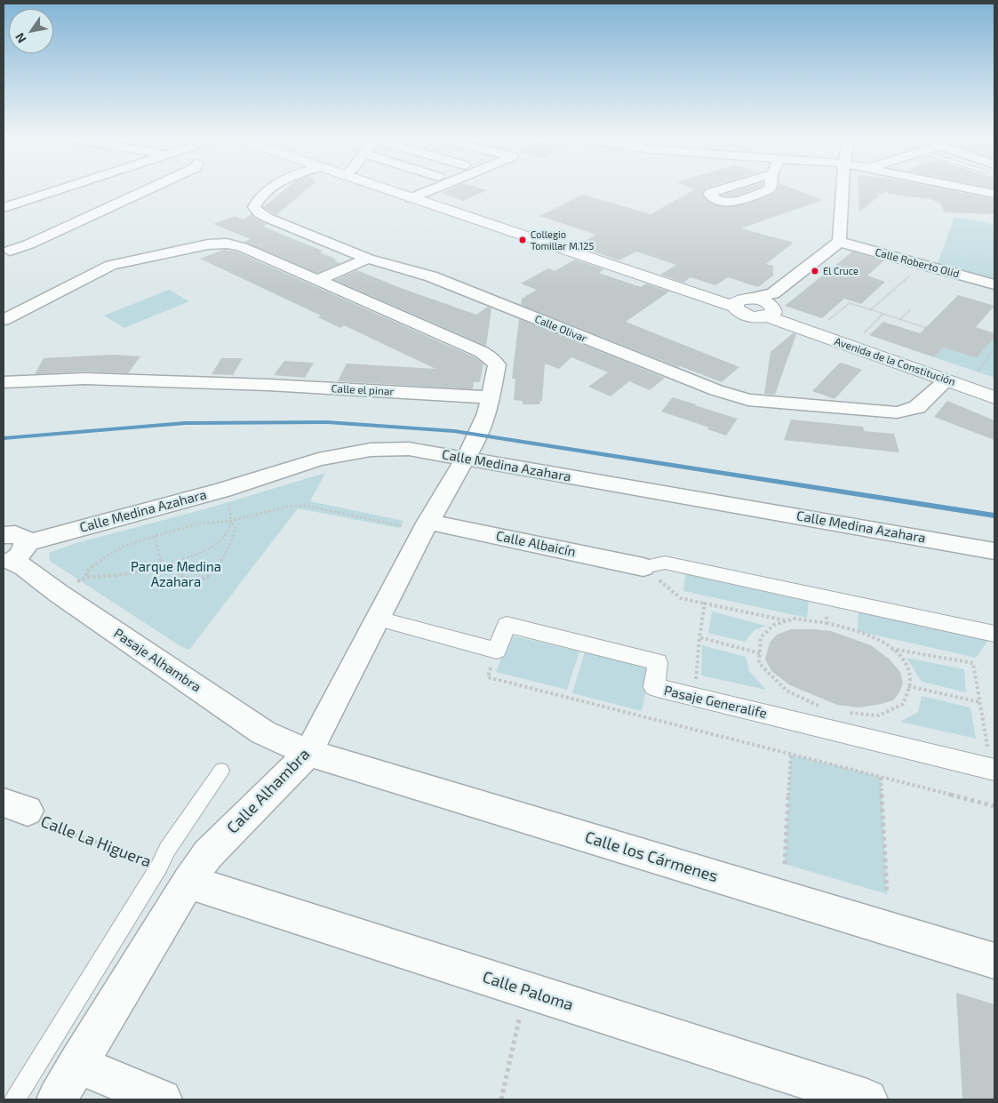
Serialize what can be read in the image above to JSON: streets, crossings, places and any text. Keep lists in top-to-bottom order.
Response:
{
  "streets": {
    "main road": ["Avenida de la Constitución"],
    "street": [
      "Calle Roberto Olid",
      "Calle Olivar",
      "Calle el pinar",
      "Calle Medina Azahara",
      "Calle Albaicín",
      "Pasaje Alhambra",
      "Pasaje Generalife",
      "Calle Alhambra",
      "Calle los Cármenes",
      "Calle Paloma"
    ],
    "path": ["Calle La Higuera"]
  },
  "crossings": [
    ["Calle Olivar", "Avenida de la Constitución"],
    ["Calle el pinar", "Calle Alhambra"],
    ["Calle Medina Azahara", "Pasaje Alhambra"],
    ["Calle Medina Azahara", "Calle Alhambra"],
    ["Calle Albaicín", "Calle Alhambra"],
    ["Pasaje Alhambra", "Calle Alhambra"],
    ["Pasaje Alhambra", "Calle los Cármenes"],
    ["Calle Alhambra", "Calle La Higuera"],
    ["Calle Alhambra", "Calle los Cármenes"],
    ["Calle Alhambra", "Calle Paloma"],
    ["Calle La Higuera", "Calle Paloma"]
  ],
  "parks": ["Parque Medina Azahara"],
  "places": ["Collegio Tomillar M.125", "El Cruce"],
  "north": "bottom left"
}
